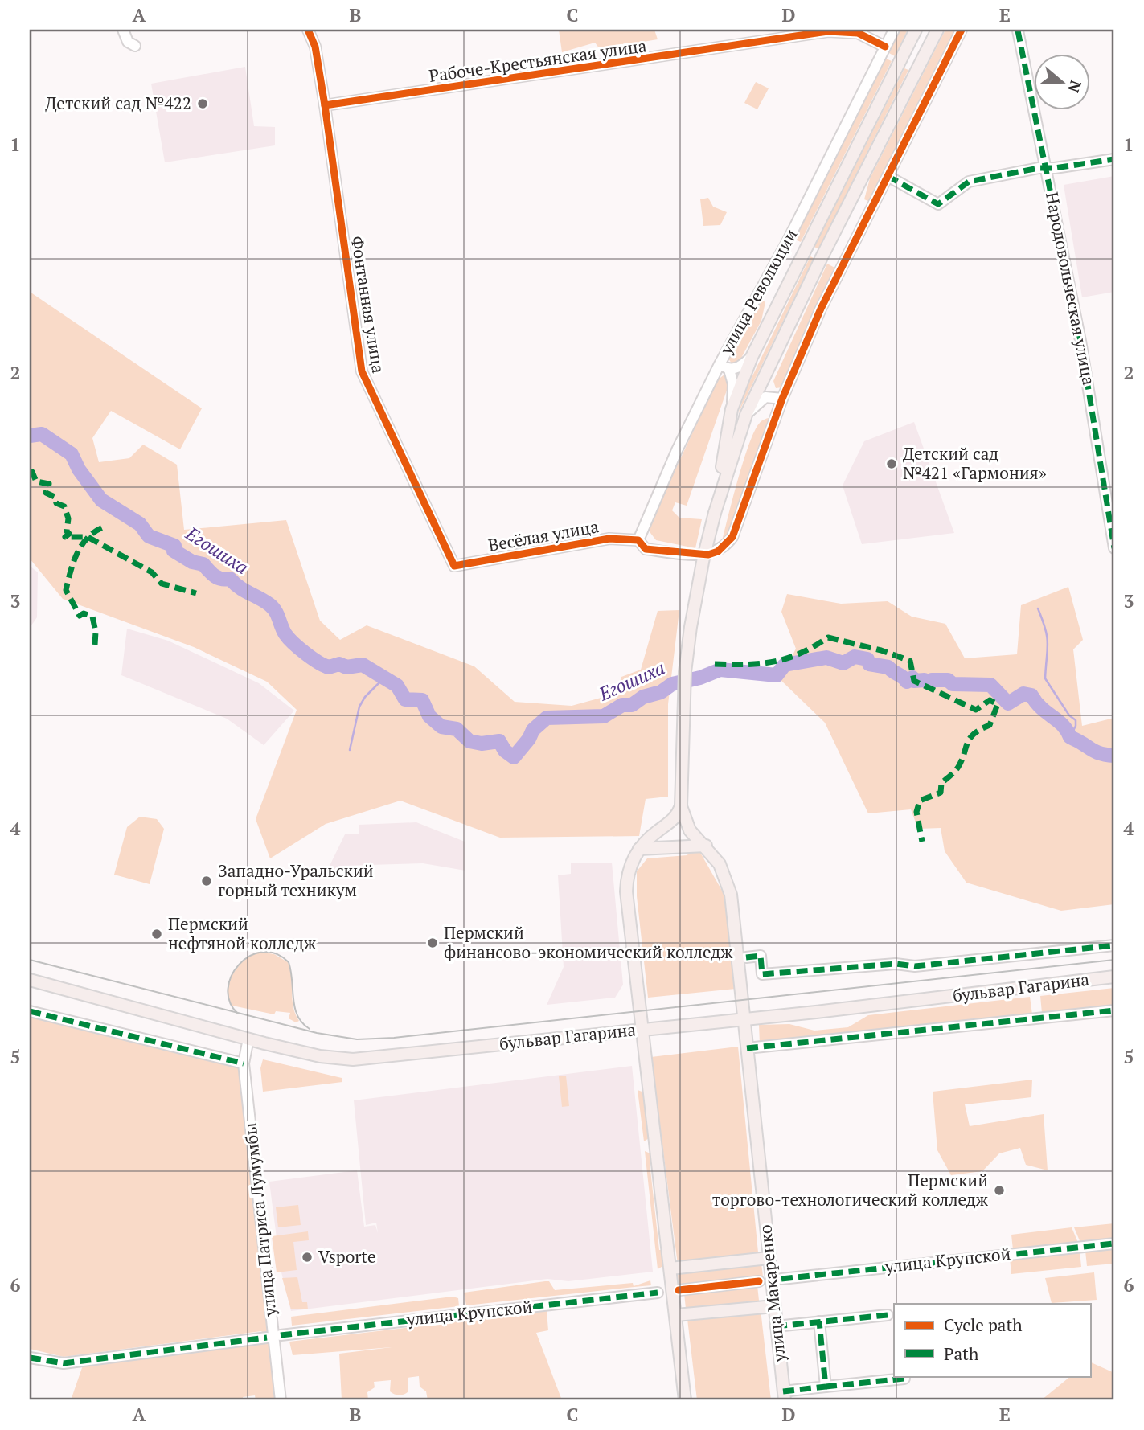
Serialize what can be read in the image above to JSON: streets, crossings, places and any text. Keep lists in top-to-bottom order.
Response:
{
  "streets": {
    "main road": ["улица Революции", "бульвар Гагарина", "улица Макаренко"],
    "street": [
      "Рабоче-Крестьянская улица",
      "Народовольческая улица",
      "Фонтанная улица",
      "Весёлая улица",
      "улица Патриса Лумумбы",
      "улица Крупской"
    ]
  },
  "crossings": [
    ["Рабоче-Крестьянская улица", "улица Революции"],
    ["Рабоче-Крестьянская улица", "Фонтанная улица"],
    ["улица Революции", "Весёлая улица"],
    ["улица Революции", "бульвар Гагарина"],
    ["улица Революции", "улица Макаренко"],
    ["Фонтанная улица", "Весёлая улица"],
    ["бульвар Гагарина", "улица Патриса Лумумбы"],
    ["бульвар Гагарина", "улица Макаренко"]
  ],
  "water": ["Егошиха"],
  "places": [
    "Детский сад №422",
    "Детский сад №421 «Гармония»",
    "Западно-Уральский горный техникум",
    "Пермский нефтяной колледж",
    "Пермский финансово-экономический колледж",
    "Пермский торгово-технологический колледж",
    "Vsporte"
  ],
  "legend": ["Cycle path", "Path"],
  "north": "right",
  "grid": {
    "columns": [
      "A",
      "B",
      "C",
      "D",
      "E"
    ],
    "rows": [
      "1",
      "2",
      "3",
      "4",
      "5",
      "6"
    ]
  }
}
